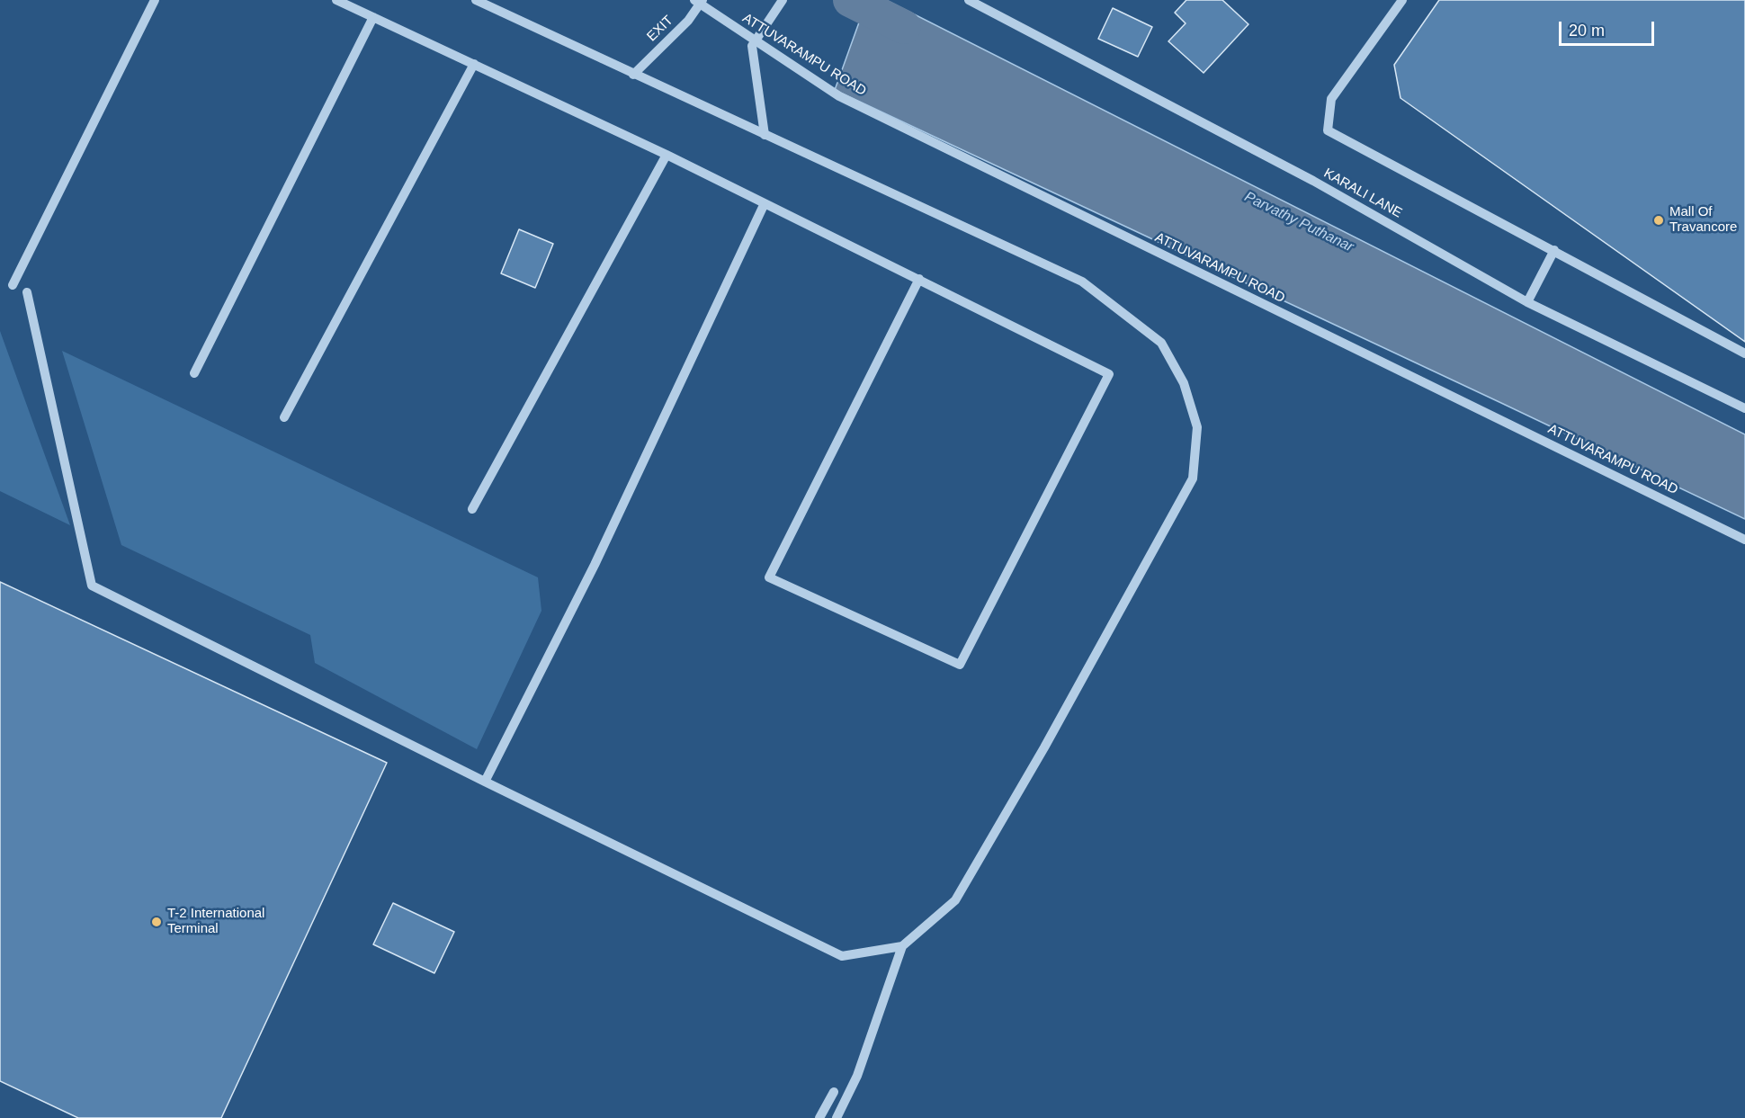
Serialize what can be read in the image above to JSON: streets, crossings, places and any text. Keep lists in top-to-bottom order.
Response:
{
  "streets": {
    "street": ["EXIT", "ATTUVARAMPU ROAD", "KARALI LANE"]
  },
  "water": ["Parvathy Puthanar"],
  "places": ["Mall Of Travancore", "T-2 International Terminal"],
  "scale_bar": "20 m"
}
